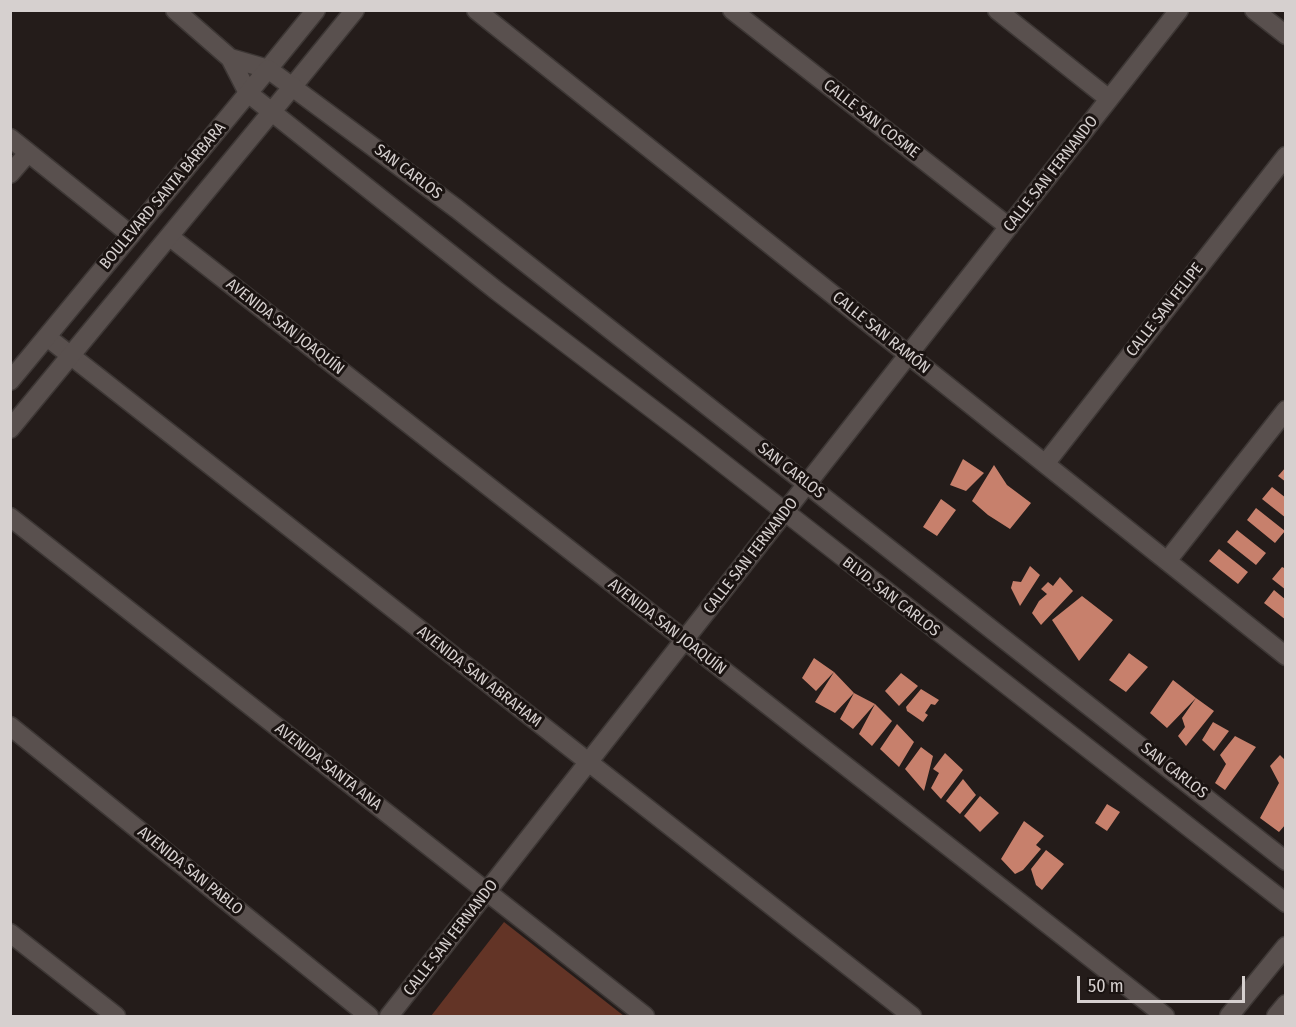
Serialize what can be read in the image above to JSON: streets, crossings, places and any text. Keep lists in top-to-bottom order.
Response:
{
  "streets": {
    "street": [
      "CALLE SAN COSME",
      "SAN CARLOS",
      "CALLE SAN FERNANDO",
      "BOULEVARD SANTA BÁRBARA",
      "CALLE SAN FELIPE",
      "AVENIDA SAN JOAQUÍN",
      "CALLE SAN RAMÓN",
      "BLVD. SAN CARLOS",
      "AVENIDA SAN ABRAHAM",
      "AVENIDA SANTA ANA",
      "AVENIDA SAN PABLO"
    ]
  },
  "crossings": [
    ["CALLE SAN COSME", "CALLE SAN FERNANDO"],
    ["SAN CARLOS", "CALLE SAN FERNANDO"],
    ["SAN CARLOS", "BOULEVARD SANTA BÁRBARA"],
    ["CALLE SAN FERNANDO", "AVENIDA SAN JOAQUÍN"],
    ["CALLE SAN FERNANDO", "CALLE SAN RAMÓN"],
    ["CALLE SAN FERNANDO", "BLVD. SAN CARLOS"],
    ["CALLE SAN FERNANDO", "AVENIDA SAN ABRAHAM"],
    ["CALLE SAN FERNANDO", "AVENIDA SANTA ANA"],
    ["BOULEVARD SANTA BÁRBARA", "AVENIDA SAN JOAQUÍN"],
    ["BOULEVARD SANTA BÁRBARA", "BLVD. SAN CARLOS"],
    ["BOULEVARD SANTA BÁRBARA", "AVENIDA SAN ABRAHAM"],
    ["CALLE SAN FELIPE", "CALLE SAN RAMÓN"]
  ],
  "scale_bar": "50 m"
}
